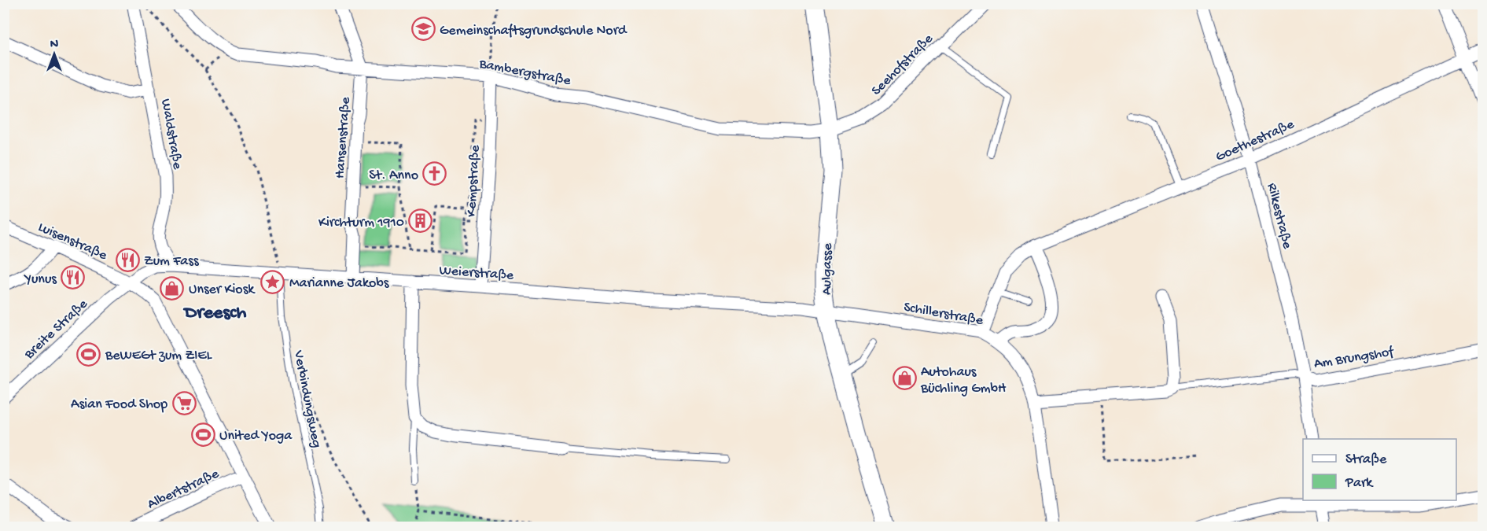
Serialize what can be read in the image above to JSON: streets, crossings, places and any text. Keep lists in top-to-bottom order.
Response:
{
  "streets": {
    "main road": ["Aulgasse"],
    "street": [
      "Seehofstraße",
      "Bambergstraße",
      "Waldstraße",
      "Hansenstraße",
      "Goethestraße",
      "Kempstraße",
      "Rilkestraße",
      "Luisenstraße",
      "Weierstraße",
      "Schillerstraße",
      "Breite Straße",
      "Am Brungshof",
      "Albertstraße"
    ],
    "lane": ["Verbindungsweg"]
  },
  "crossings": [
    ["Seehofstraße", "Bambergstraße"],
    ["Seehofstraße", "Aulgasse"],
    ["Bambergstraße", "Hansenstraße"],
    ["Bambergstraße", "Kempstraße"],
    ["Bambergstraße", "Aulgasse"],
    ["Waldstraße", "Weierstraße"],
    ["Hansenstraße", "Weierstraße"],
    ["Goethestraße", "Rilkestraße"],
    ["Goethestraße", "Schillerstraße"],
    ["Kempstraße", "Weierstraße"],
    ["Rilkestraße", "Am Brungshof"],
    ["Luisenstraße", "Weierstraße"],
    ["Luisenstraße", "Breite Straße"],
    ["Luisenstraße", "Albertstraße"],
    ["Aulgasse", "Weierstraße"],
    ["Aulgasse", "Schillerstraße"],
    ["Weierstraße", "Schillerstraße"],
    ["Weierstraße", "Breite Straße"],
    ["Weierstraße", "Verbindungsweg"]
  ],
  "districts": ["Dreesch"],
  "places": {
    "school or university": ["Gemeinschaftsgrundschule Nord"],
    "church": ["St. Anno"],
    "building": ["Kirchturm 1910"],
    "restaurant": ["Zum Fass", "Yunus"],
    "place": ["Marianne Jakobs"],
    "shop": ["Unser Kiosk", "Autohaus Büchling GmbH"],
    "sports": ["BeWEGt zum ZIEL", "United Yoga"],
    "supermarket": ["Asian Food Shop"]
  },
  "legend": ["Straße", "Park"],
  "north": "top"
}
